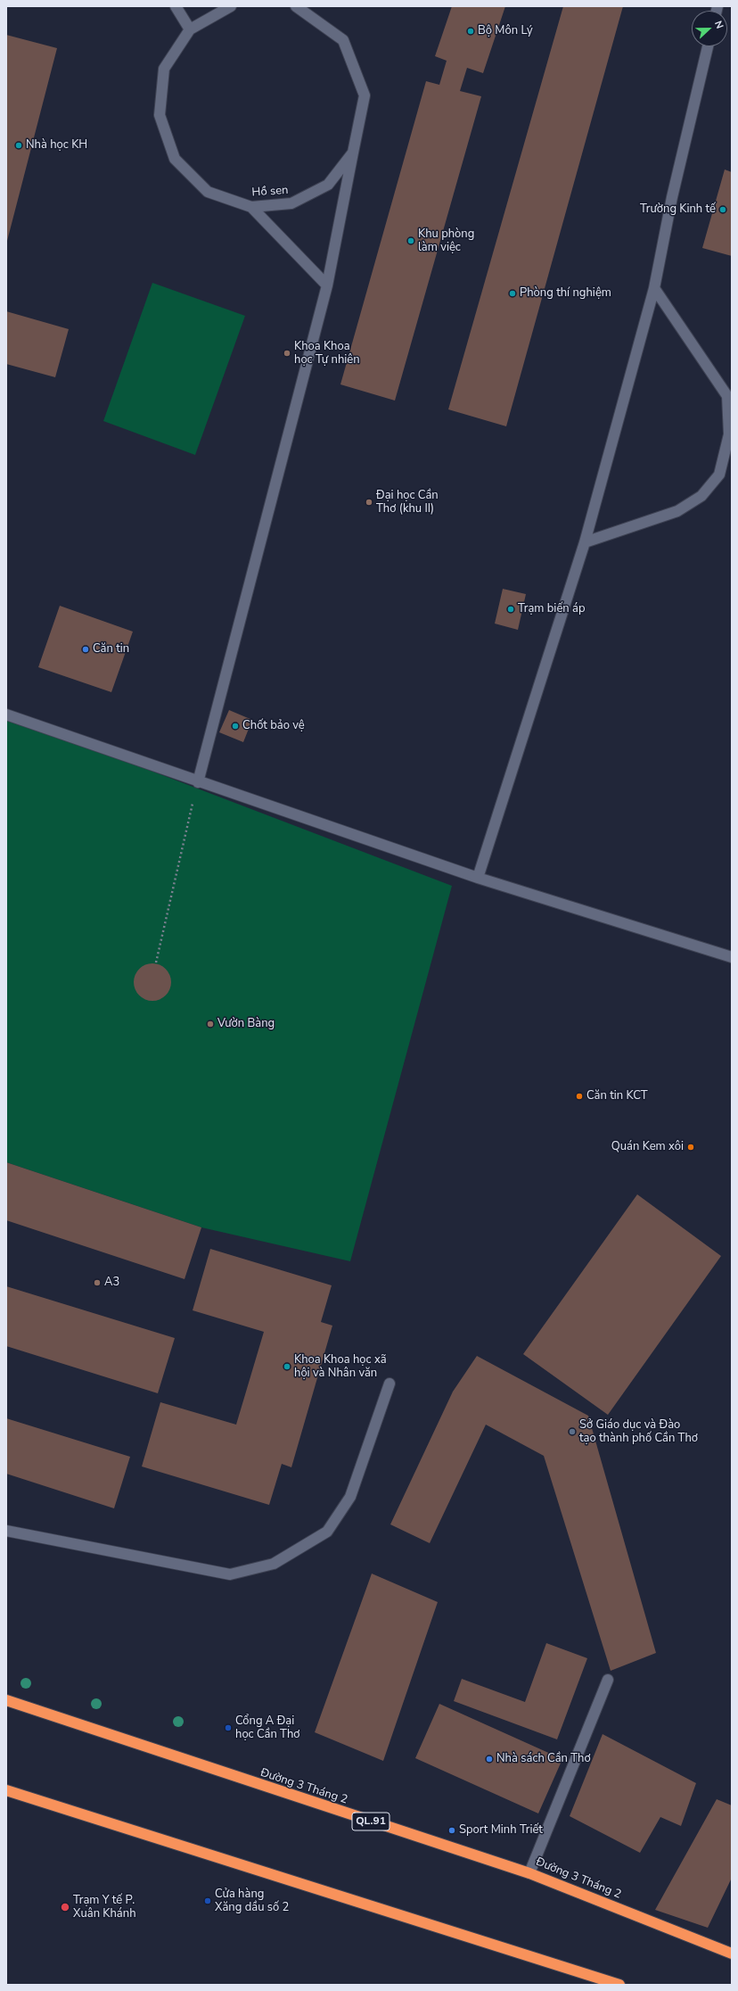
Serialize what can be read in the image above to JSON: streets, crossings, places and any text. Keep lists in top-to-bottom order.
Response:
{
  "streets": {
    "highway": ["Đường 3 Tháng 2", "QL.91"],
    "street": ["Hồ sen"]
  },
  "places": [
    "Bộ Môn Lý",
    "Nhà học KH",
    "Trường Kinh tế",
    "Khu phòng làm việc",
    "Phòng thí nghiệm",
    "Khoa Khoa học Tự nhiên",
    "Đại học Cần Thơ (khu II)",
    "Trạm biến áp",
    "Căn tin",
    "Chốt bảo vệ",
    "Vườn Bàng",
    "Căn tin KCT",
    "Quán Kem xôi",
    "A3",
    "Khoa Khoa học xã hội và Nhân văn",
    "Sở Giáo dục và Đào tạo thành phố Cần Thơ",
    "Cổng A Đại học Cần Thơ",
    "Nhà sách Cần Thơ",
    "Sport Minh Triết",
    "Cửa hàng Xăng dầu số 2",
    "Trạm Y tế P. Xuân Khánh"
  ],
  "north": "right"
}
